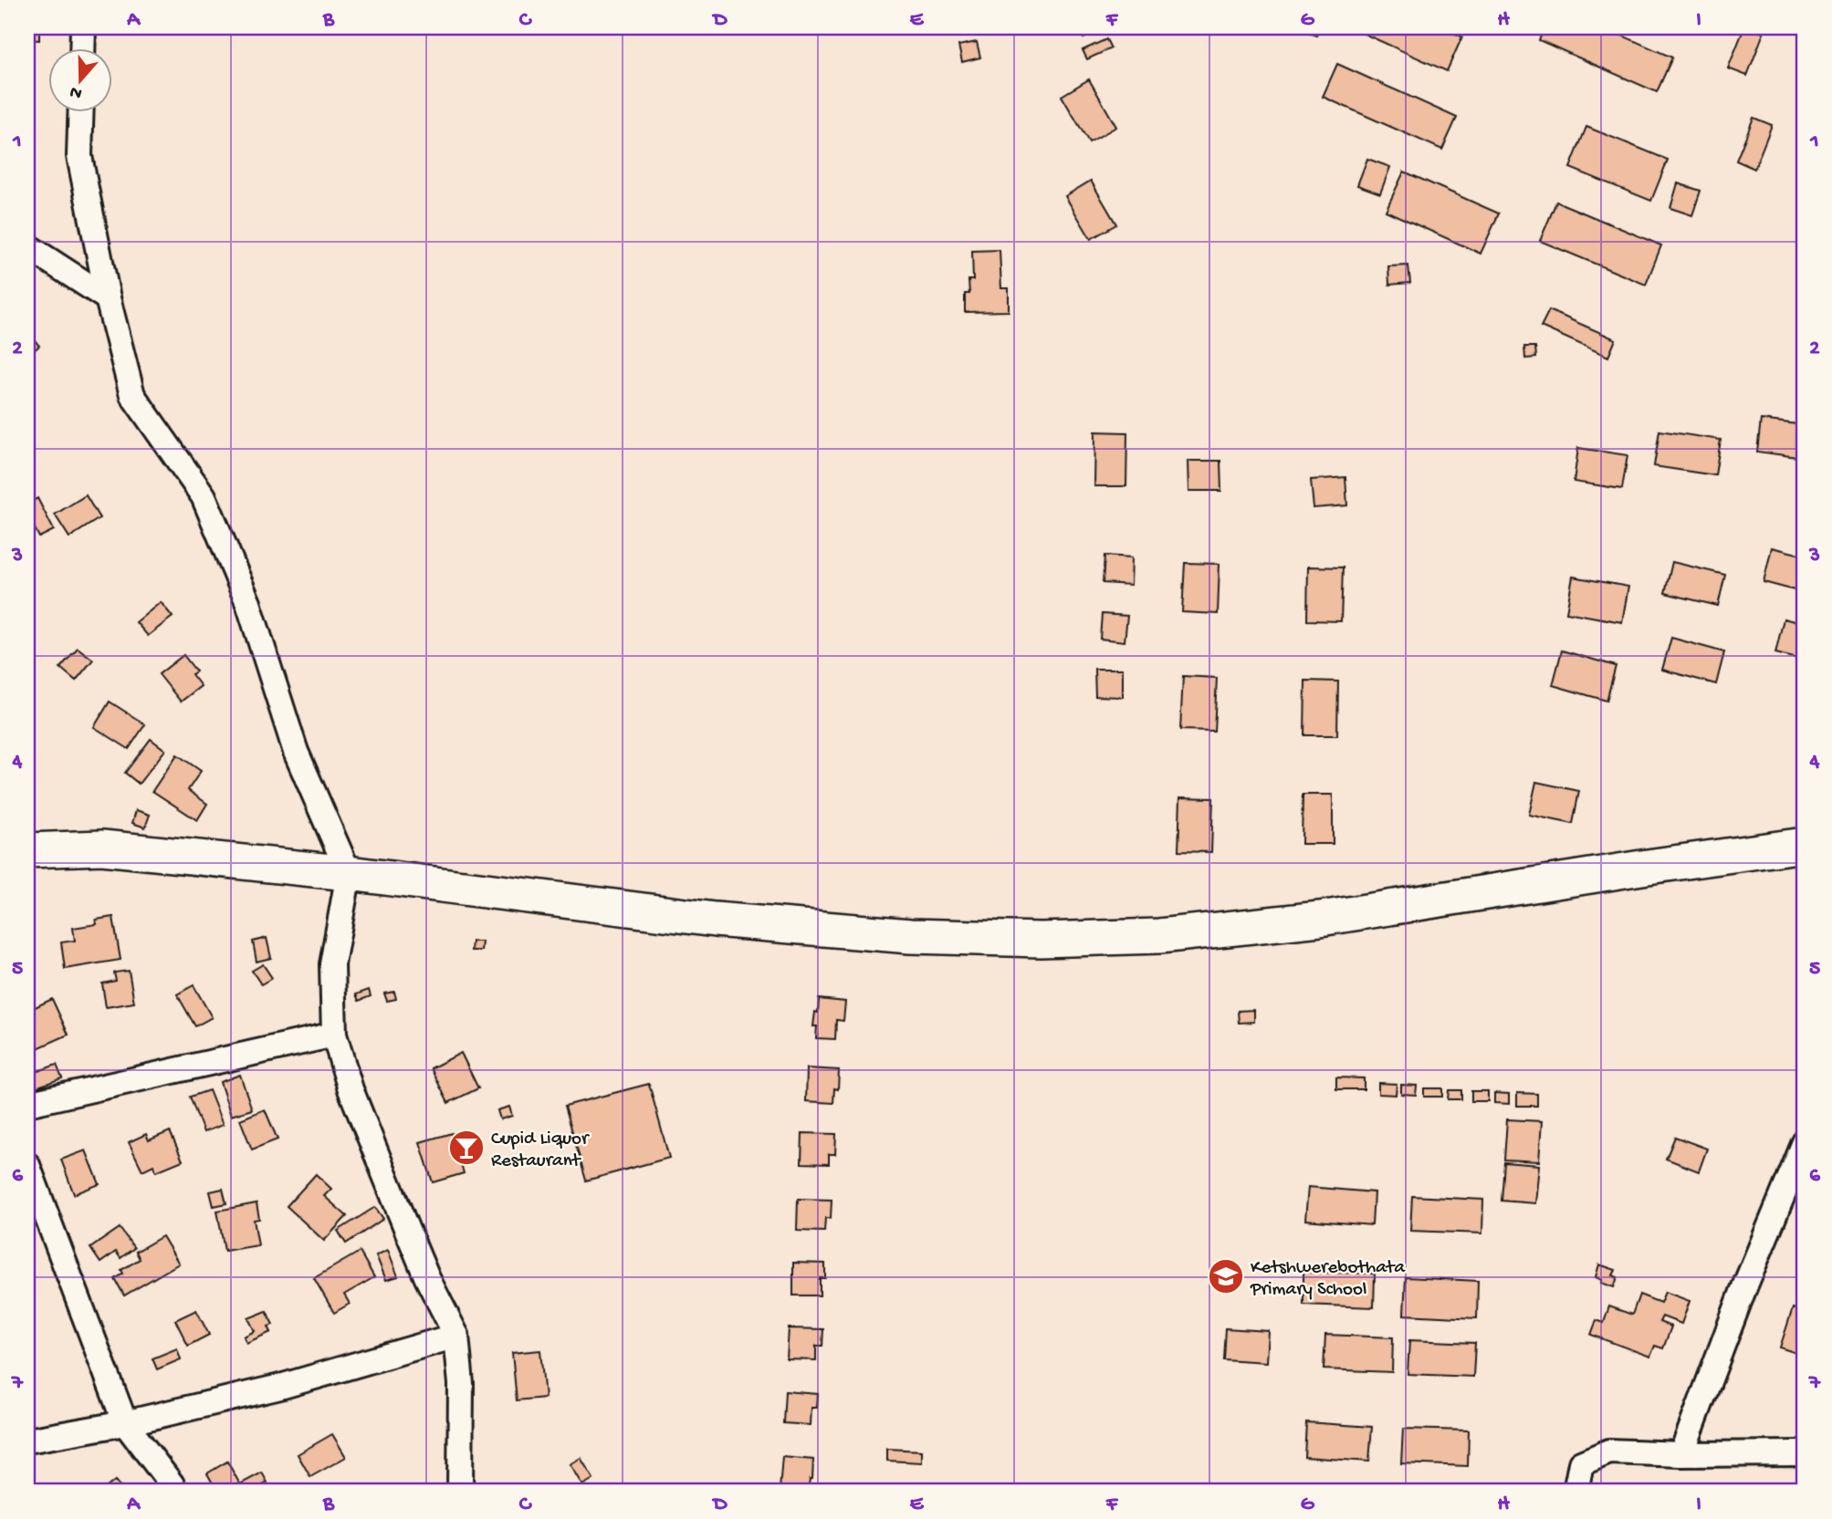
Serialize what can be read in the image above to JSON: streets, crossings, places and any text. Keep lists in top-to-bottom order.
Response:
{
  "places": {
    "bar": ["Cupid Liquor Restaurant"],
    "school or university": ["Ketshwerebothata Primary School"]
  },
  "north": "bottom",
  "grid": {
    "columns": [
      "A",
      "B",
      "C",
      "D",
      "E",
      "F",
      "G",
      "H",
      "I"
    ],
    "rows": [
      "1",
      "2",
      "3",
      "4",
      "5",
      "6",
      "7"
    ]
  }
}
